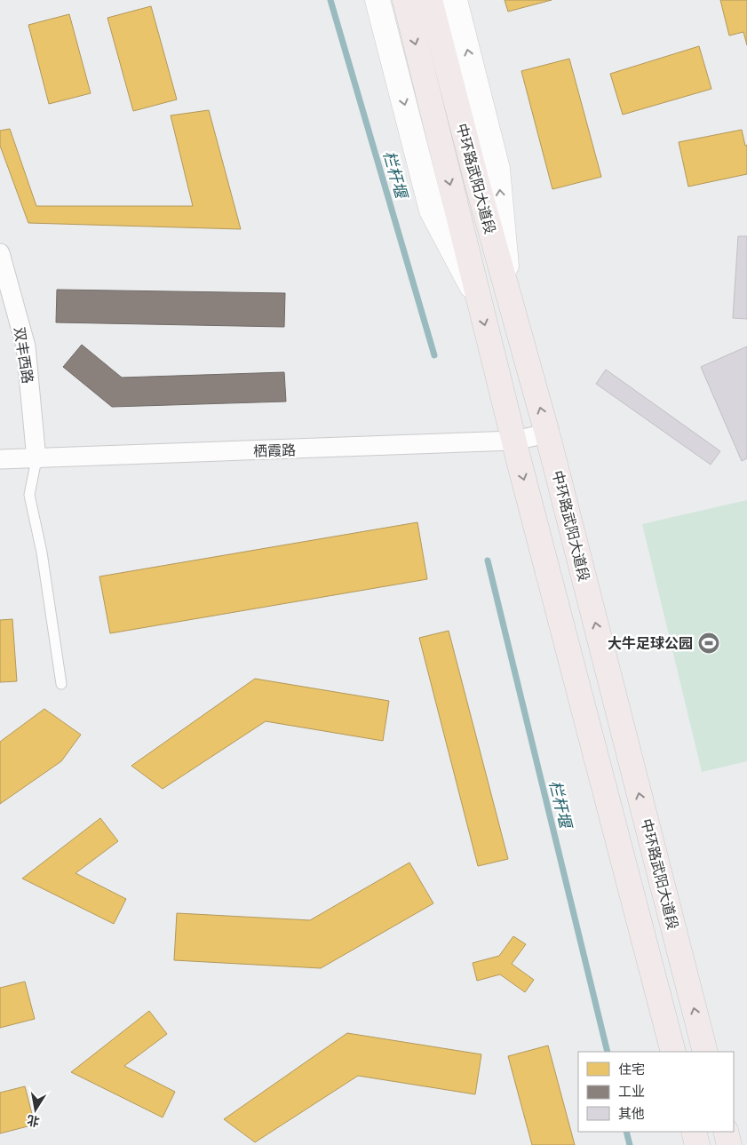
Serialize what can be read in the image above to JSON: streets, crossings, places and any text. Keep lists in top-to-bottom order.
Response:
{
  "streets": {
    "main road": ["中环路武阳大道段"],
    "street": ["双丰西路", "栖霞路"]
  },
  "crossings": [
    ["中环路武阳大道段", "栖霞路"],
    ["双丰西路", "栖霞路"]
  ],
  "water": ["栏杆堰"],
  "places": {
    "sports": ["大牛足球公园"]
  },
  "legend": ["住宅", "工业", "其他"],
  "north": "bottom"
}
